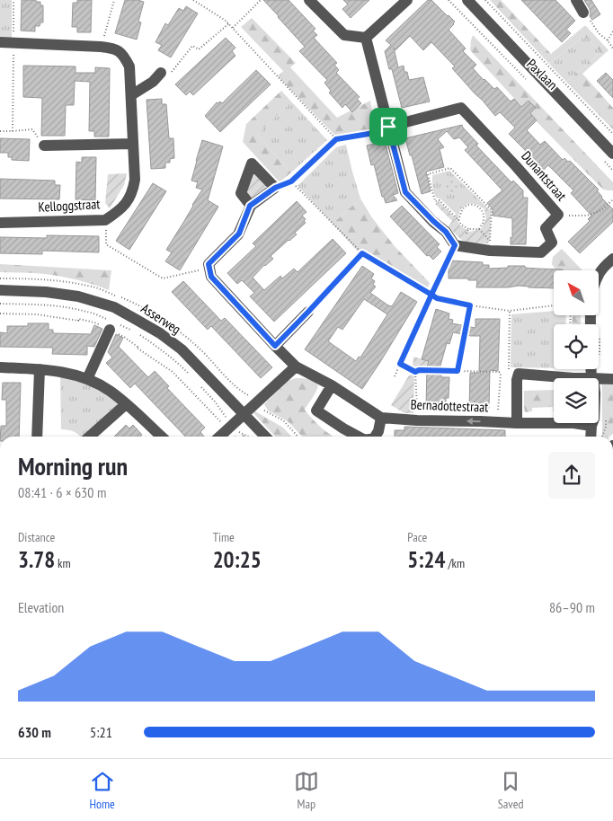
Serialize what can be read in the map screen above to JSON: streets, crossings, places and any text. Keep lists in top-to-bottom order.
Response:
{
  "streets": {
    "street": [
      "Paxlaan",
      "Dunantstraat",
      "Kelloggstraat",
      "Asserweg",
      "Bernadottestraat"
    ]
  },
  "north": "top left",
  "page": {
    "heading": ["Morning run", "08:41 · 6 × 630 m"],
    "stats": [
      ["Distance", "3.78 km"],
      ["Time", "20:25"],
      ["Pace", "5:24 /km"]
    ],
    "chart": ["Elevation", "86–90 m"],
    "list": [
      {
        "name": "630 m",
        "note": "5:21"
      }
    ],
    "tabs": ["Home", "Map", "Saved"]
  }
}
